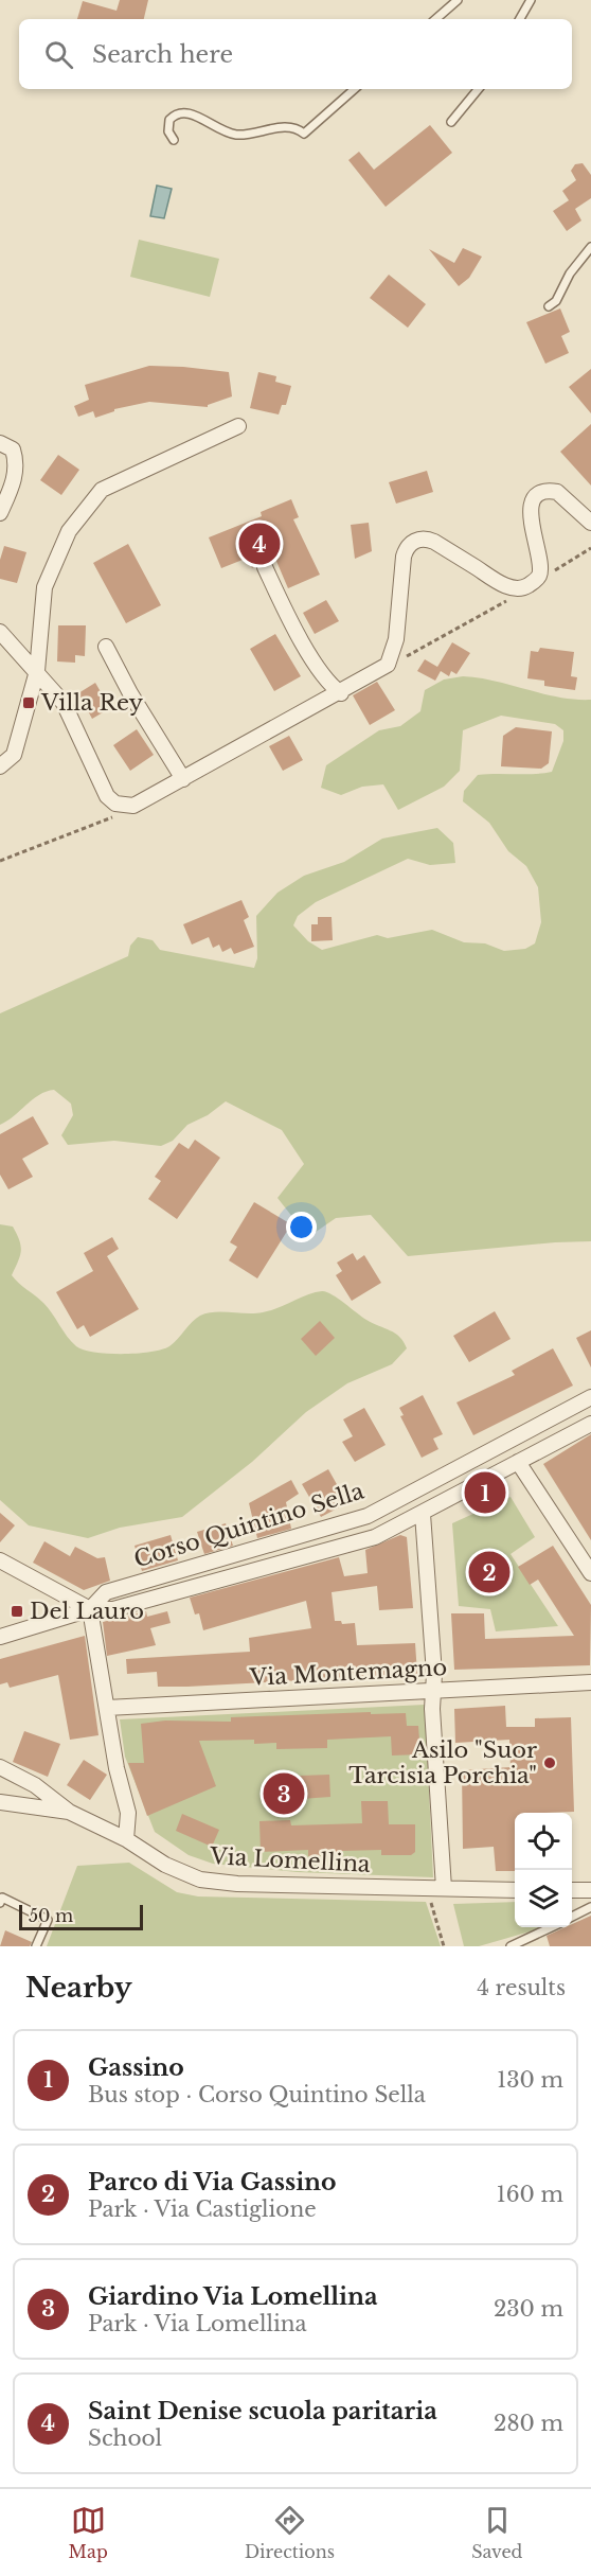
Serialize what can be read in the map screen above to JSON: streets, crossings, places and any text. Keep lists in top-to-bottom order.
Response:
{
  "streets": {
    "street": ["Corso Quintino Sella", "Via Montemagno", "Via Lomellina"]
  },
  "places": {
    "transit": ["Villa Rey", "Del Lauro"],
    "other": ["Asilo \"Suor Tarcisia Porchia\""]
  },
  "scale_bar": "50 m",
  "page": {
    "search": "Search here",
    "pins": [
      "4",
      "1",
      "2",
      "3"
    ],
    "scale": "50 m",
    "heading": ["Nearby", "4 results"],
    "list": [
      {
        "mark": "1",
        "name": "Gassino",
        "note": "Bus stop · Corso Quintino Sella",
        "value": "130 m"
      },
      {
        "mark": "2",
        "name": "Parco di Via Gassino",
        "note": "Park · Via Castiglione",
        "value": "160 m"
      },
      {
        "mark": "3",
        "name": "Giardino Via Lomellina",
        "note": "Park · Via Lomellina",
        "value": "230 m"
      },
      {
        "mark": "4",
        "name": "Saint Denise scuola paritaria",
        "note": "School",
        "value": "280 m"
      }
    ],
    "nav": ["Map", "Directions", "Saved"]
  }
}
